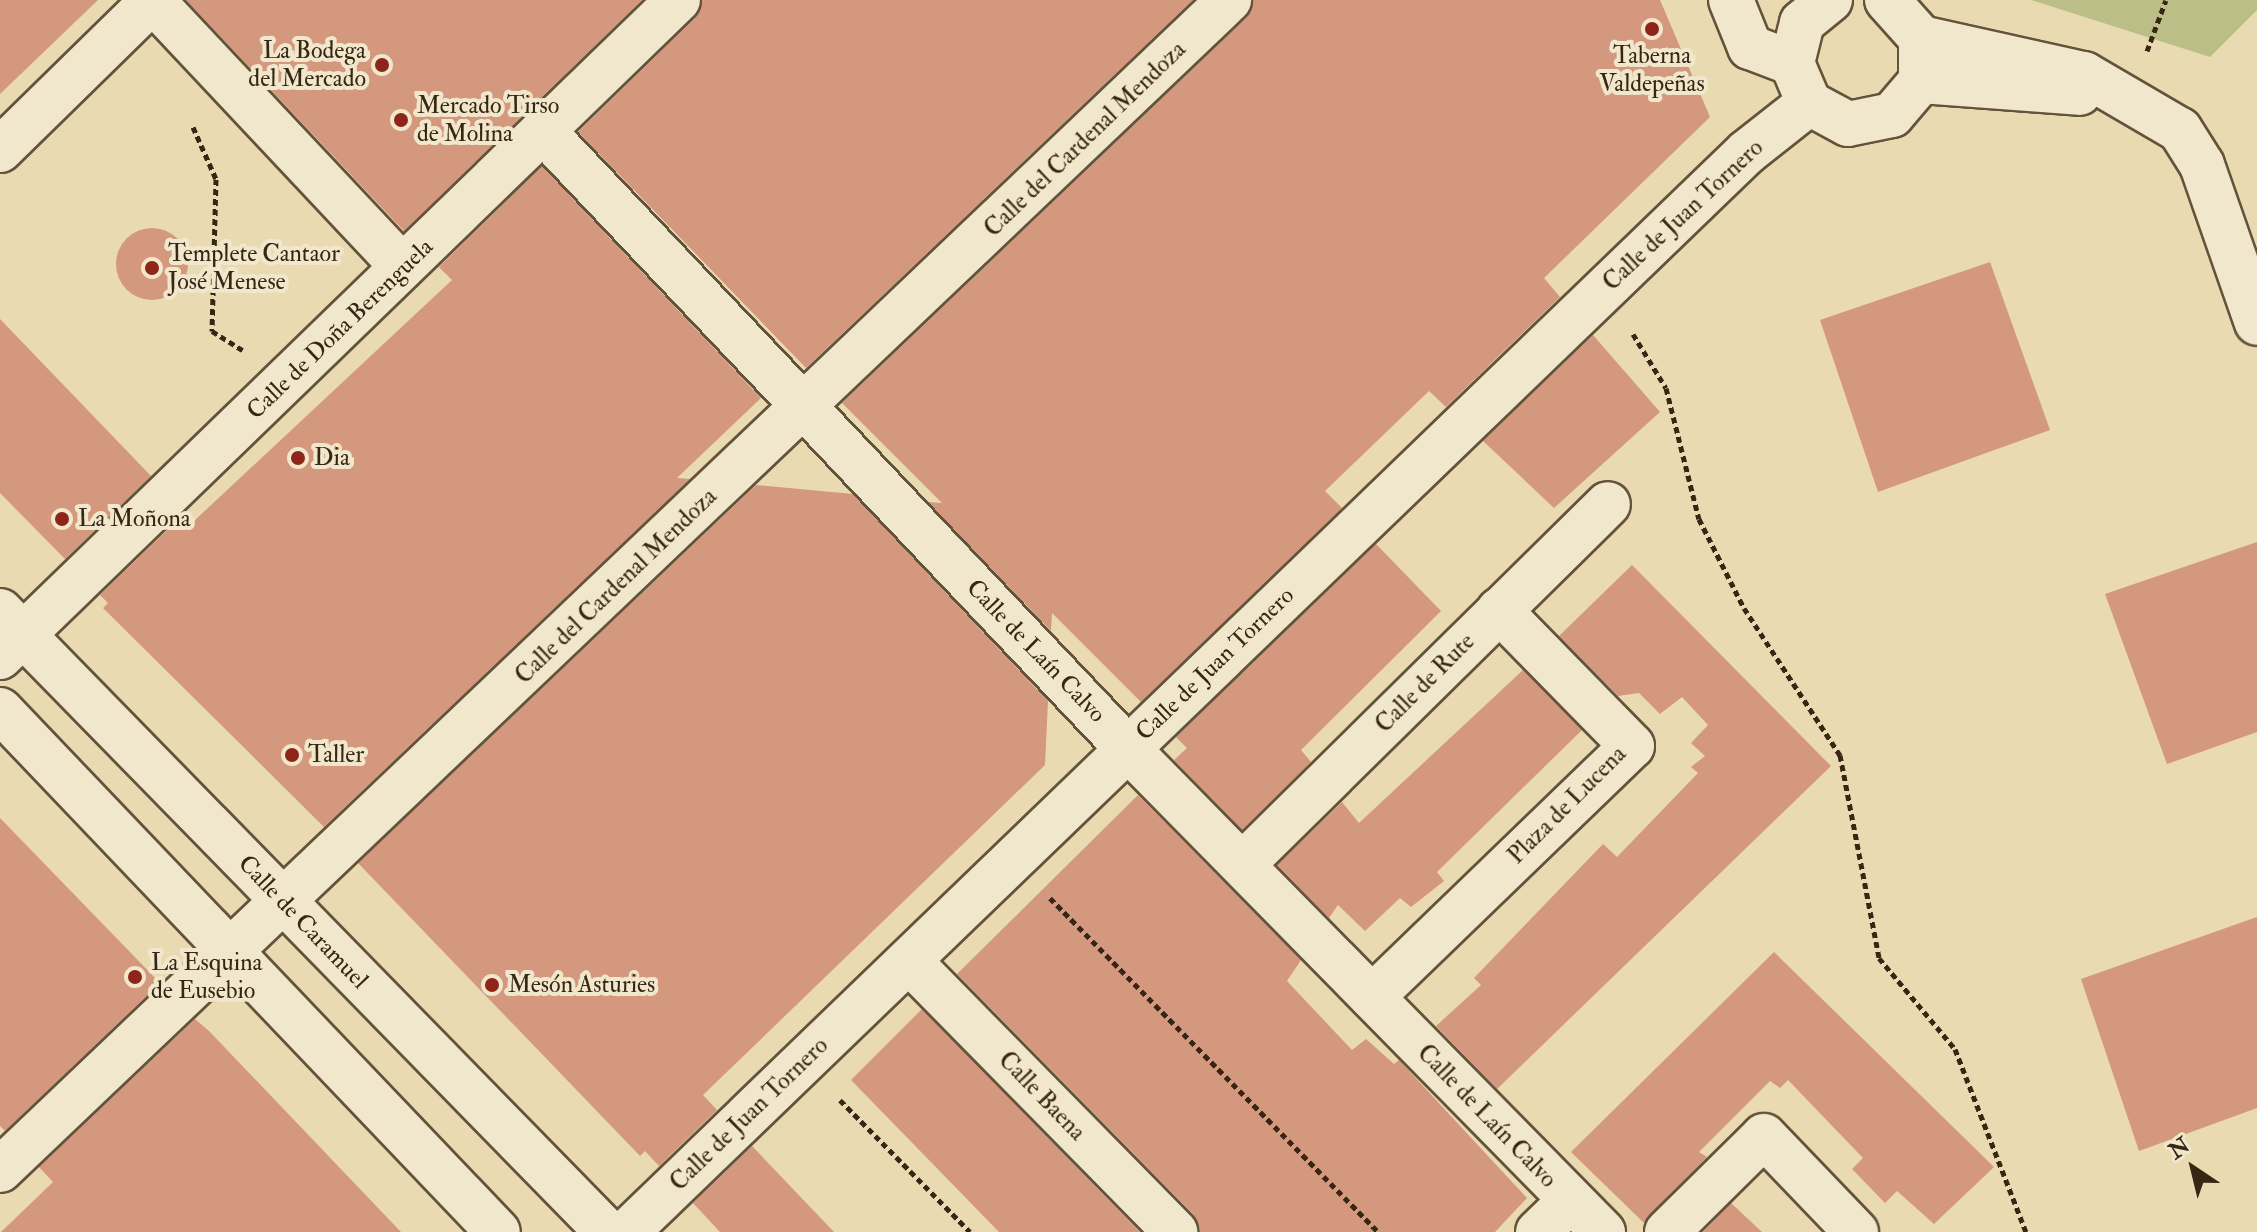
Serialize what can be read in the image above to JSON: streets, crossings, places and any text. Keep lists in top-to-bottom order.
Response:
{
  "streets": {
    "street": [
      "Calle del Cardenal Mendoza",
      "Calle de Juan Tornero",
      "Calle de Doña Berenguela",
      "Calle de Laín Calvo",
      "Calle de Rute",
      "Plaza de Lucena",
      "Calle de Caramuel",
      "Calle Baena"
    ]
  },
  "crossings": [
    ["Calle del Cardenal Mendoza", "Calle de Laín Calvo"],
    ["Calle del Cardenal Mendoza", "Calle de Caramuel"],
    ["Calle de Juan Tornero", "Calle de Laín Calvo"],
    ["Calle de Juan Tornero", "Calle Baena"],
    ["Calle de Doña Berenguela", "Calle de Laín Calvo"],
    ["Calle de Doña Berenguela", "Calle de Caramuel"],
    ["Calle de Laín Calvo", "Calle de Rute"],
    ["Calle de Laín Calvo", "Plaza de Lucena"],
    ["Calle de Rute", "Plaza de Lucena"]
  ],
  "places": [
    "Taberna Valdepeñas",
    "La Bodega del Mercado",
    "Mercado Tirso de Molina",
    "Templete Cantaor José Menese",
    "Dia",
    "La Moñona",
    "Taller",
    "La Esquina de Eusebio",
    "Mesón Asturies"
  ],
  "north": "top left"
}
